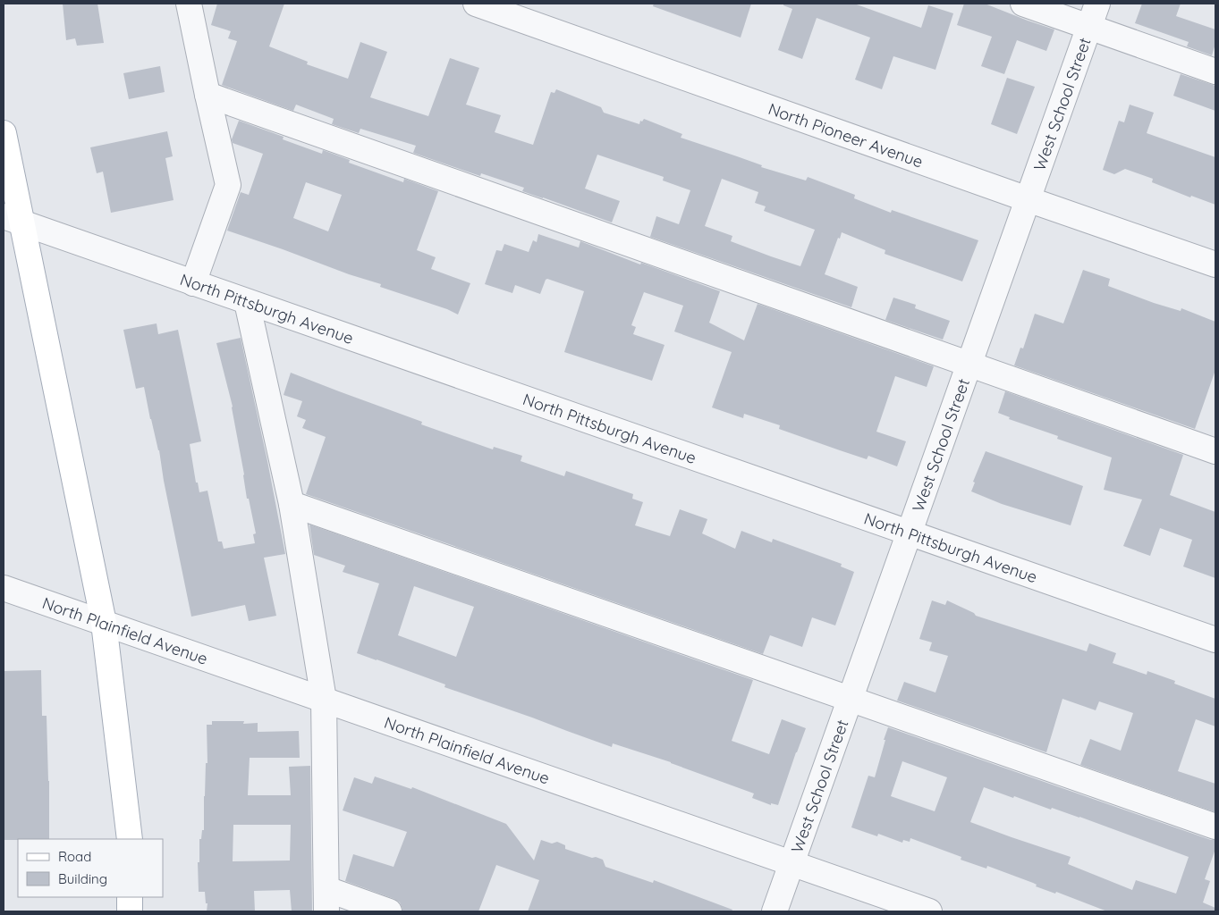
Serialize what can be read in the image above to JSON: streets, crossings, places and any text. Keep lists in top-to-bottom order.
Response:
{
  "streets": {
    "street": [
      "West School Street",
      "North Pioneer Avenue",
      "North Pittsburgh Avenue",
      "North Plainfield Avenue"
    ]
  },
  "crossings": [
    ["West School Street", "North Pioneer Avenue"],
    ["West School Street", "North Pittsburgh Avenue"],
    ["West School Street", "North Plainfield Avenue"]
  ],
  "legend": ["Road", "Building"]
}
